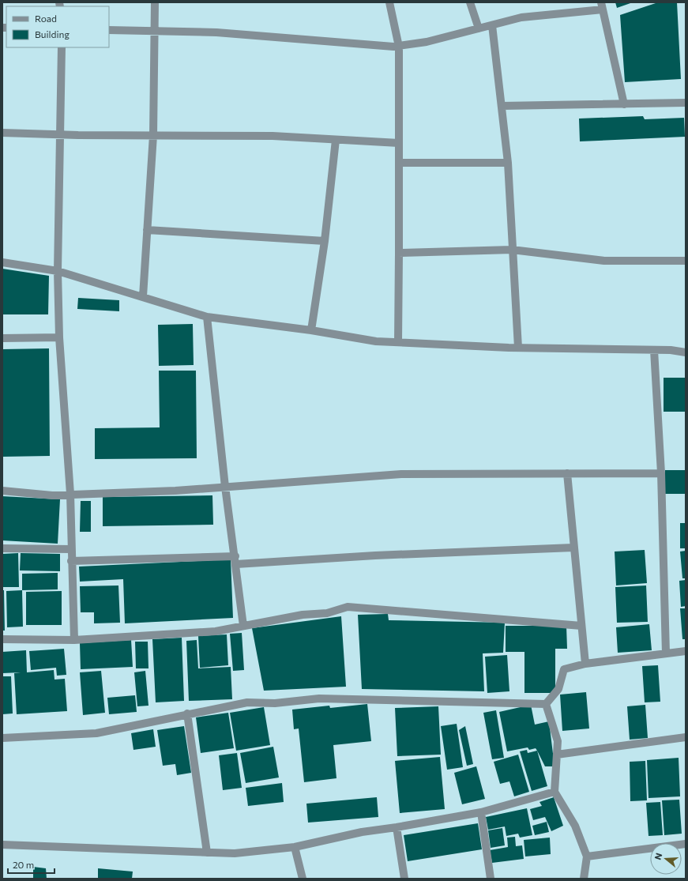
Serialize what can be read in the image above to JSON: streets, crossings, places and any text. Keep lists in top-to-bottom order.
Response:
{
  "legend": ["Road", "Building"],
  "scale_bar": "20 m",
  "north": "left"
}
